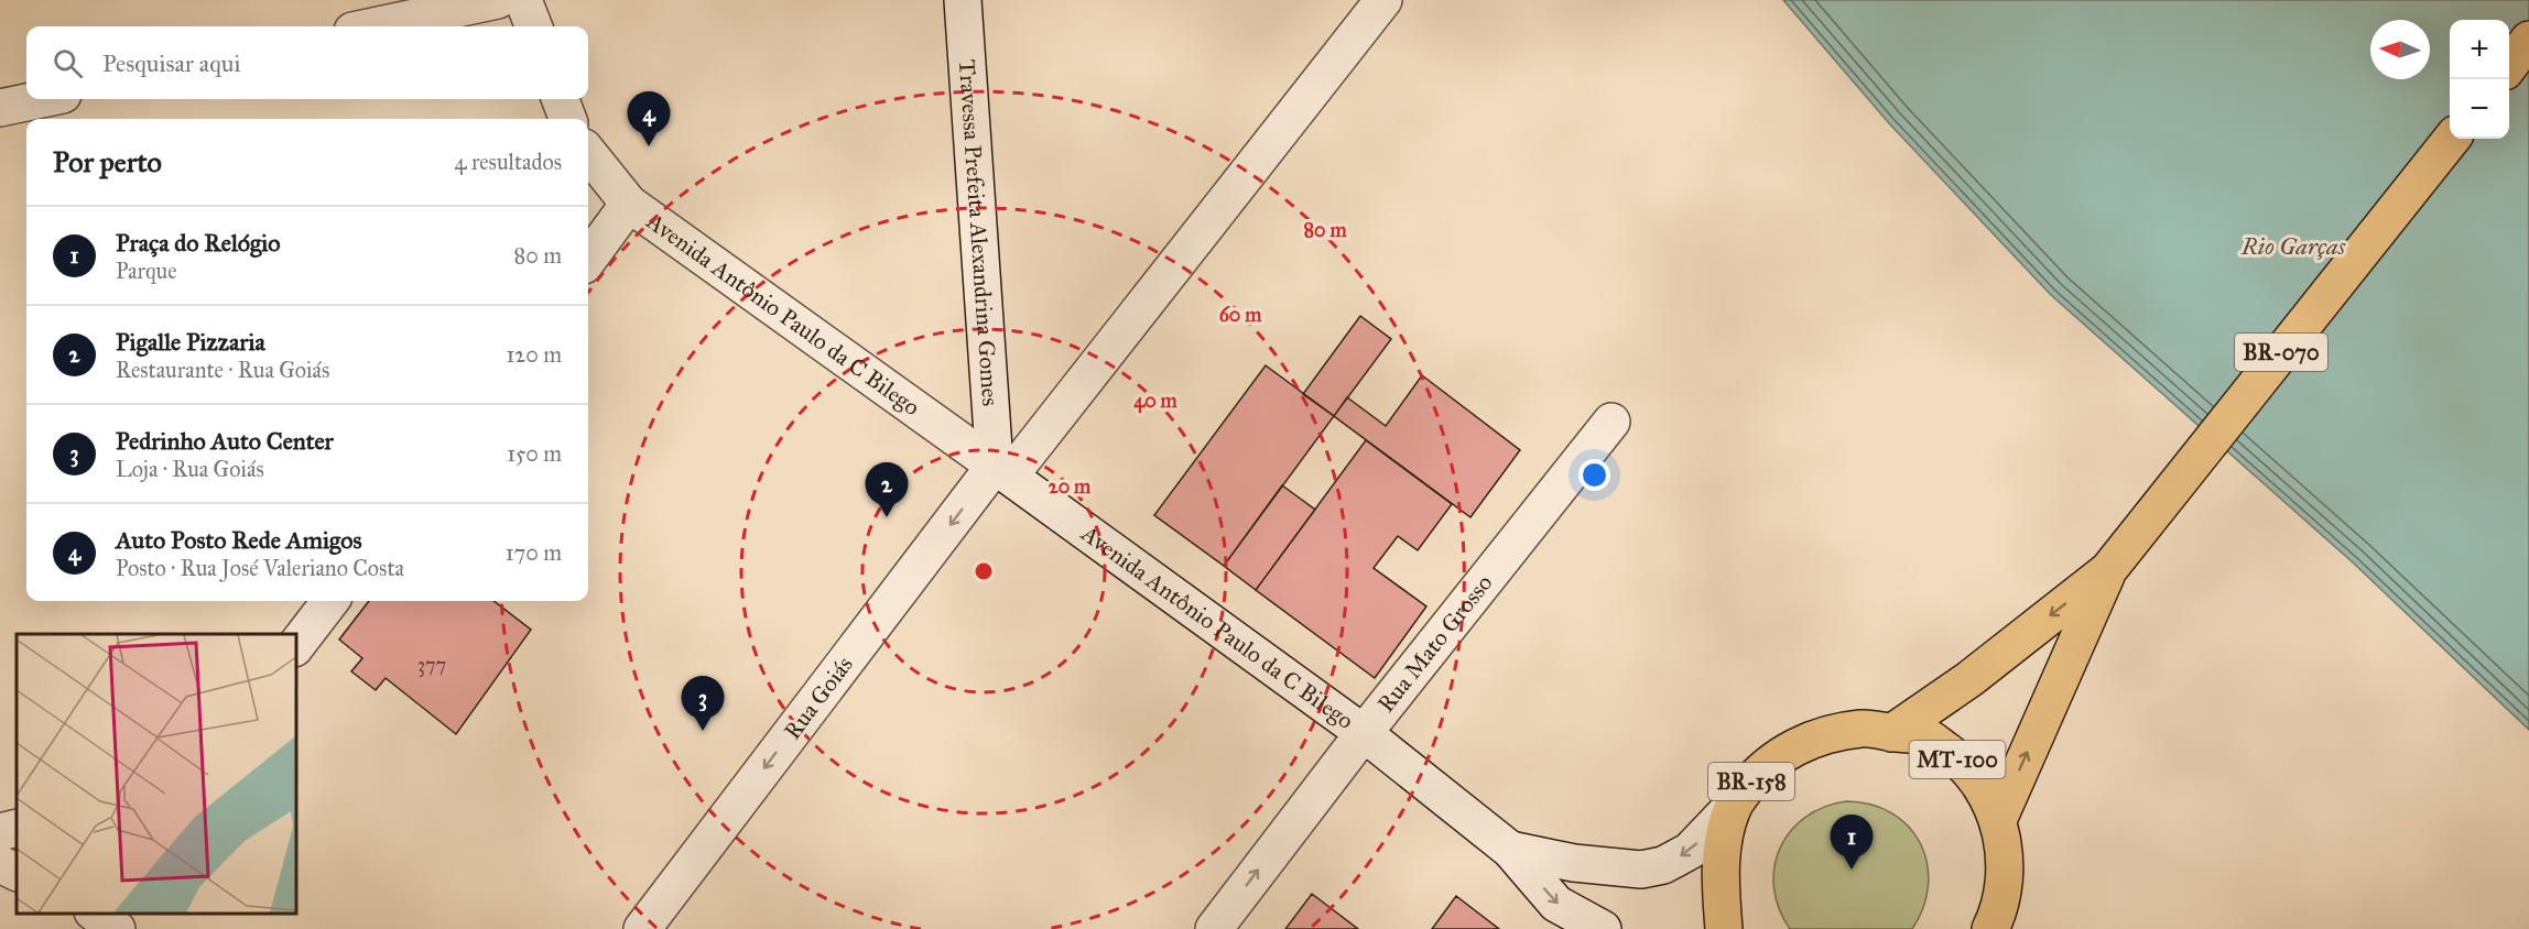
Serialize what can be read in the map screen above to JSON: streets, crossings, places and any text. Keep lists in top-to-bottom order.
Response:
{
  "streets": {
    "highway": ["BR-070", "MT-100", "BR-158"],
    "street": [
      "Travessa Prefeita Alexandrina Gomes",
      "Avenida Antônio Paulo da C Bilego",
      "Rua Mato Grosso",
      "Rua Goiás"
    ]
  },
  "crossings": [
    ["Travessa Prefeita Alexandrina Gomes", "Avenida Antônio Paulo da C Bilego"],
    ["Travessa Prefeita Alexandrina Gomes", "Rua Goiás"],
    ["Avenida Antônio Paulo da C Bilego", "Rua Mato Grosso"],
    ["Avenida Antônio Paulo da C Bilego", "Rua Goiás"],
    ["BR-070", "MT-100"],
    ["BR-070", "BR-158"],
    ["MT-100", "BR-158"]
  ],
  "one_way": ["Rua Mato Grosso", "Rua Goiás"],
  "water": ["Rio Garças"],
  "house_numbers": ["377"],
  "north": "left",
  "page": {
    "map_buttons": ["+", "−"],
    "search": "Pesquisar aqui",
    "pins": [
      "4",
      "2",
      "3",
      "1"
    ],
    "heading": ["Por perto", "4 resultados"],
    "list": [
      {
        "mark": "1",
        "name": "Praça do Relógio",
        "note": "Parque",
        "value": "80 m"
      },
      {
        "mark": "2",
        "name": "Pigalle Pizzaria",
        "note": "Restaurante · Rua Goiás",
        "value": "120 m"
      },
      {
        "mark": "3",
        "name": "Pedrinho Auto Center",
        "note": "Loja · Rua Goiás",
        "value": "150 m"
      },
      {
        "mark": "4",
        "name": "Auto Posto Rede Amigos",
        "note": "Posto · Rua José Valeriano Costa",
        "value": "170 m"
      }
    ]
  },
  "rings": [
    "80 m",
    "60 m",
    "40 m",
    "20 m"
  ]
}
